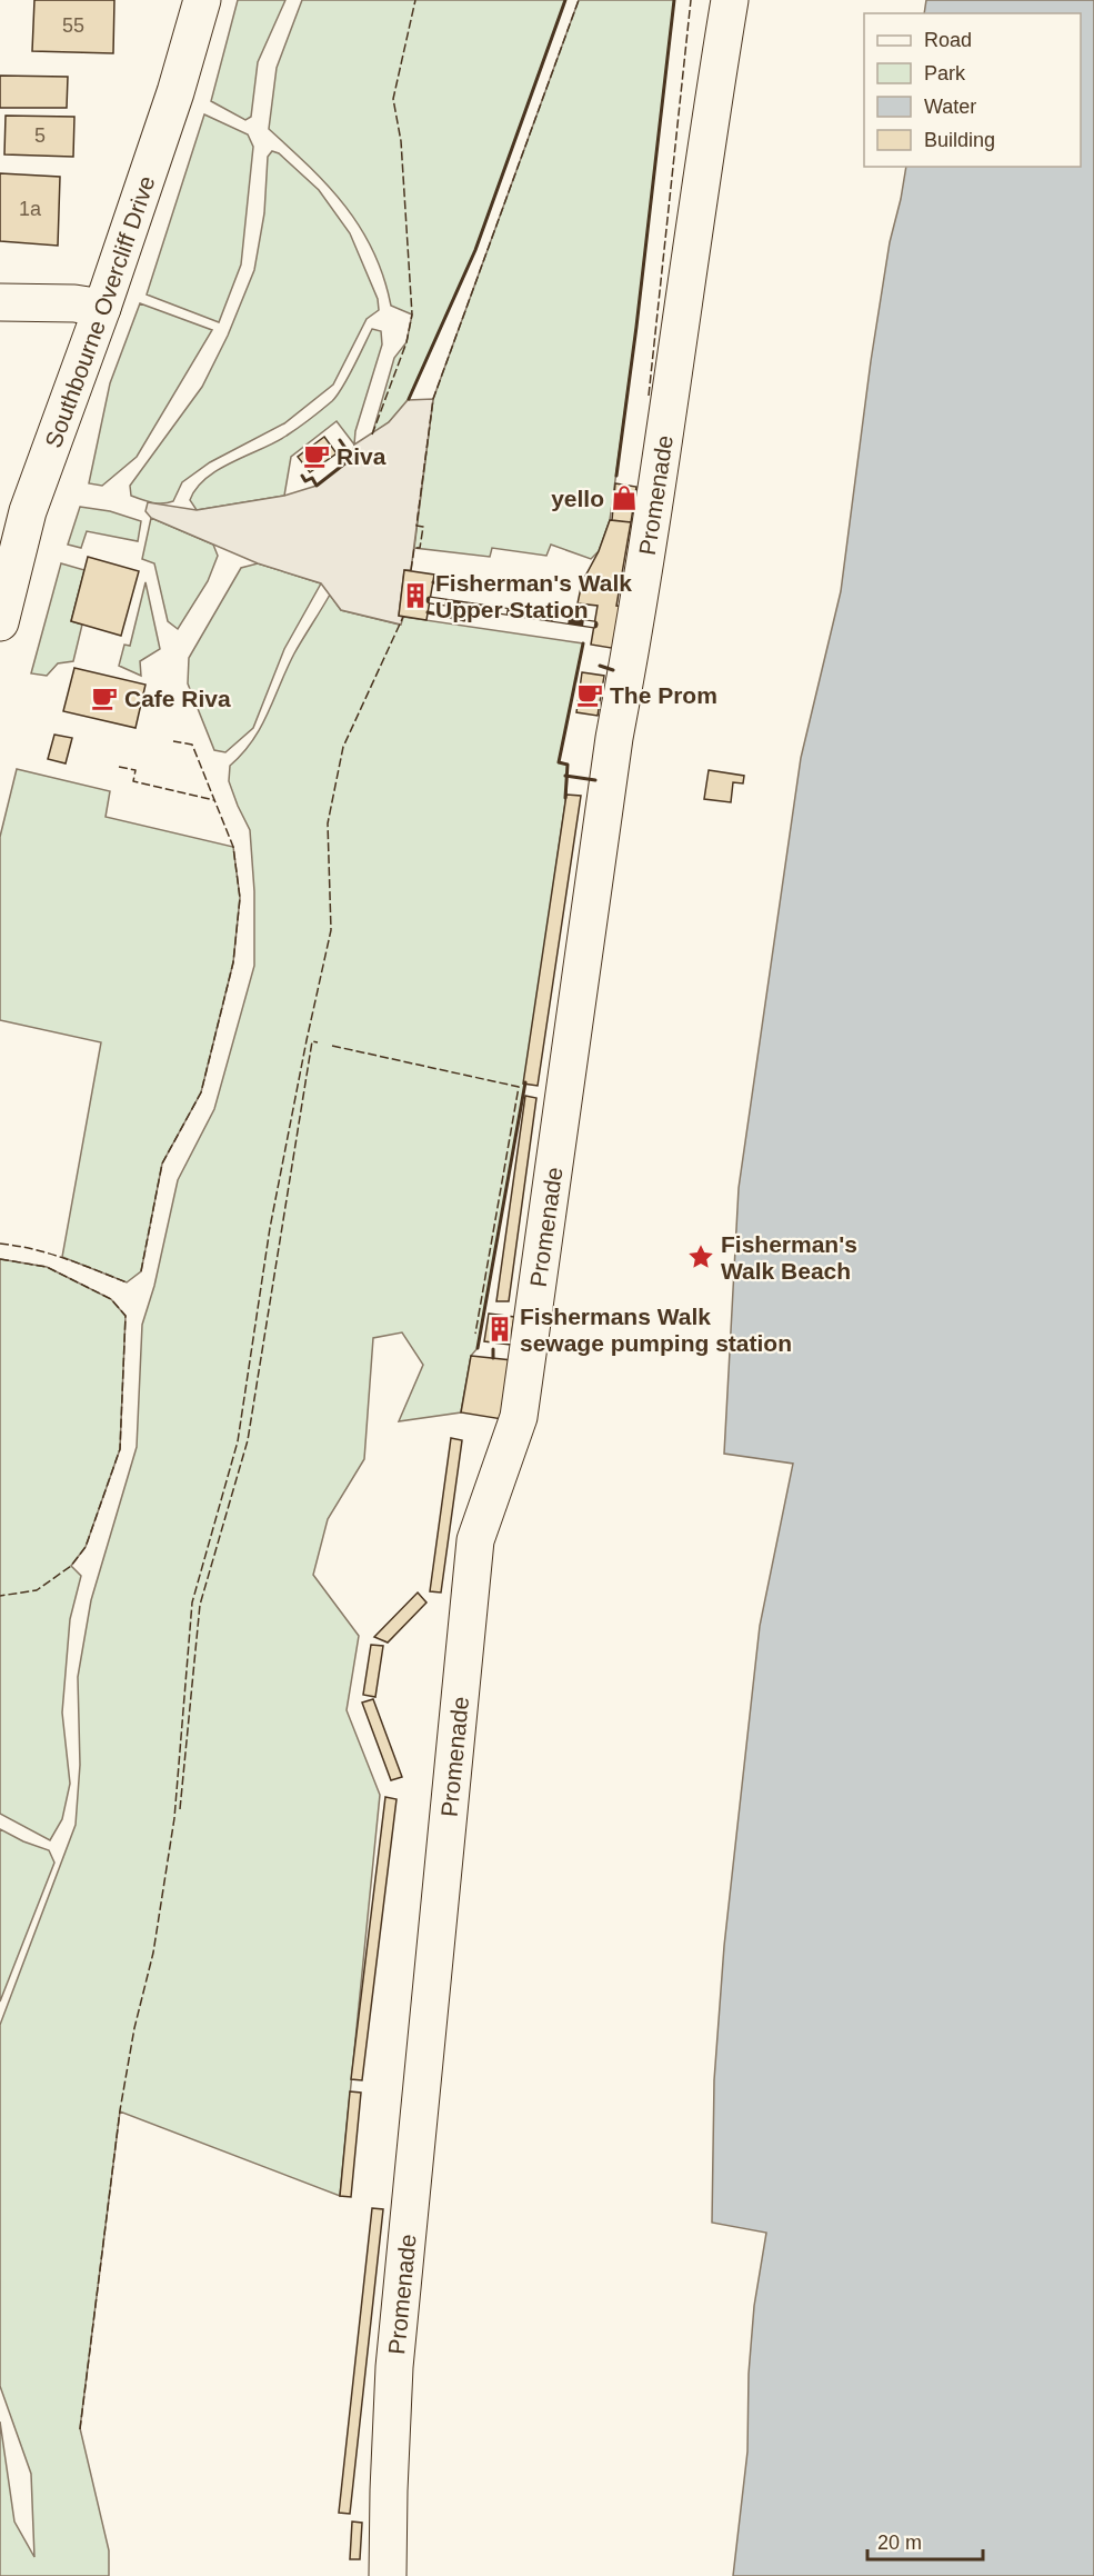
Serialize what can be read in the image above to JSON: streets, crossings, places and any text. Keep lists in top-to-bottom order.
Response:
{
  "streets": {
    "street": ["Southbourne Overcliff Drive", "Promenade"]
  },
  "places": {
    "cafe": ["Riva", "The Prom", "Cafe Riva"],
    "shop": ["yello"],
    "building": ["Fisherman's Walk Upper Station", "Fishermans Walk sewage pumping station"],
    "place": ["Fisherman's Walk Beach"]
  },
  "house_numbers": ["55", "5", "1a"],
  "legend": [
    "Road",
    "Park",
    "Water",
    "Building"
  ],
  "scale_bar": "20 m"
}
